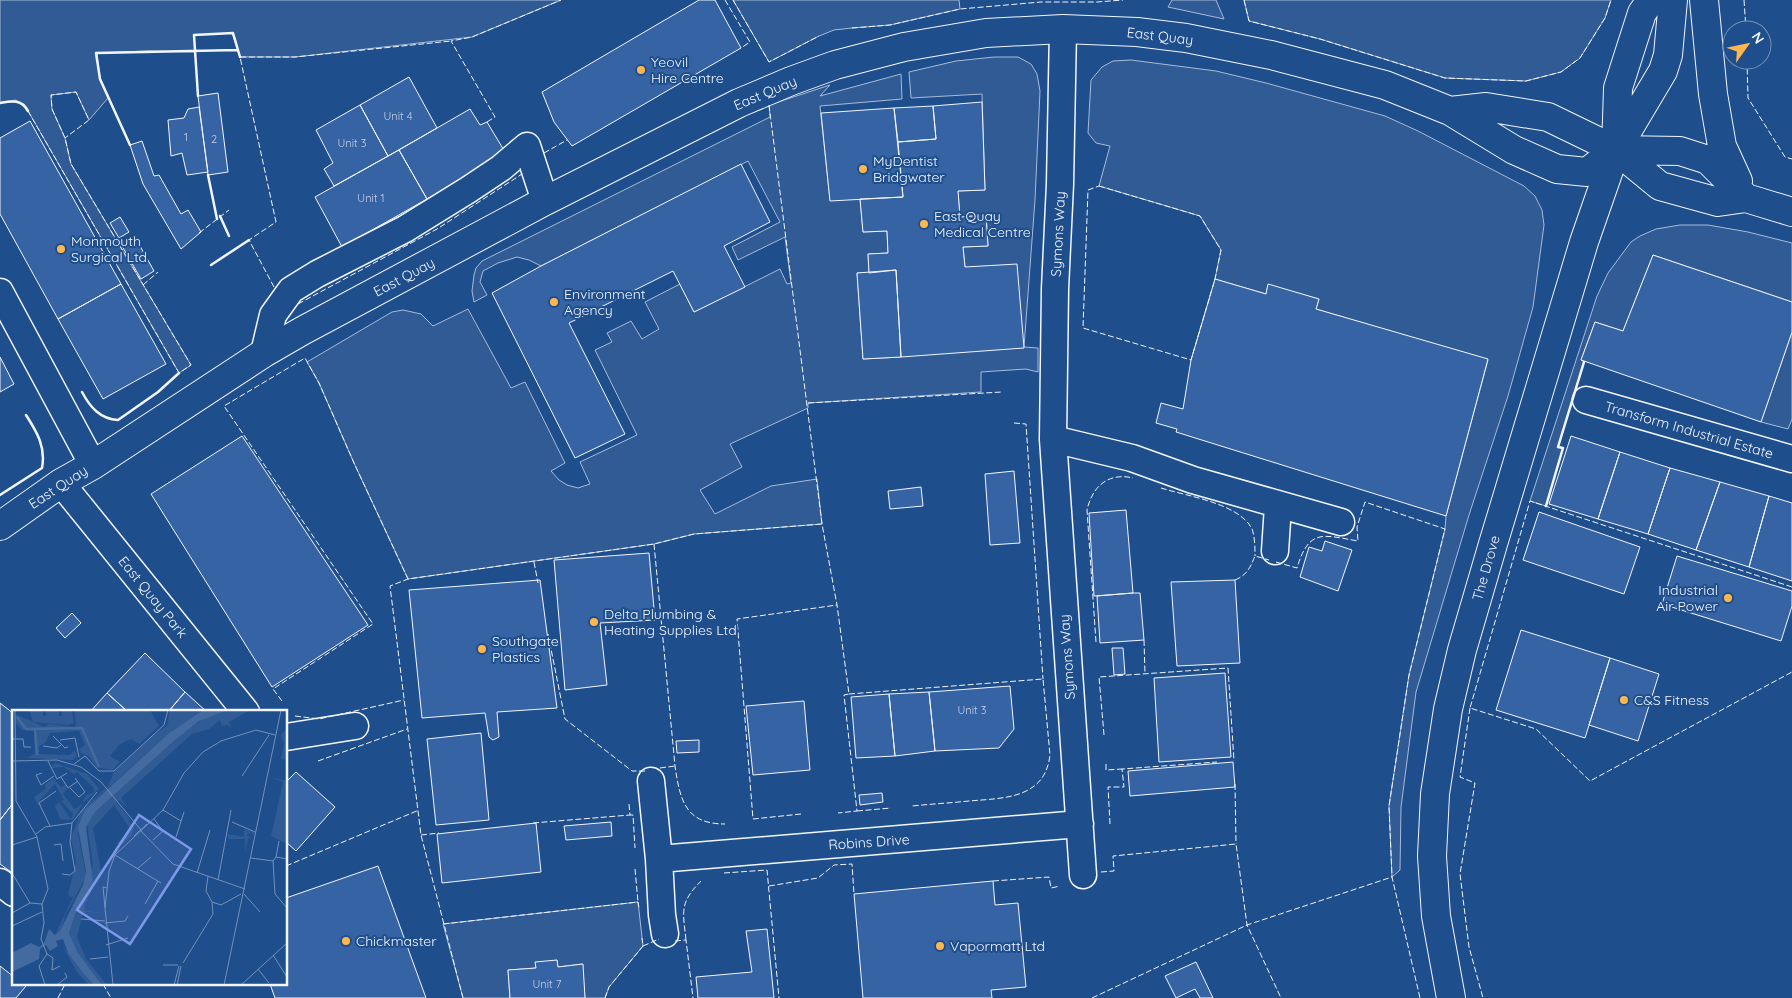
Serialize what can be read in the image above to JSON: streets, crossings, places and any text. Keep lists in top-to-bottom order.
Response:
{
  "streets": {
    "street": [
      "East Quay",
      "Symons Way",
      "Transform Industrial Estate",
      "The Drove",
      "East Quay Park",
      "Robins Drive"
    ]
  },
  "crossings": [
    ["East Quay", "Symons Way"],
    ["East Quay", "The Drove"],
    ["East Quay", "East Quay Park"],
    ["Symons Way", "Robins Drive"]
  ],
  "places": [
    "Yeovil Hire Centre",
    "MyDentist Bridgwater",
    "East Quay Medical Centre",
    "Monmouth Surgical Ltd",
    "Environment Agency",
    "Industrial Air Power",
    "Delta Plumbing & Heating Supplies Ltd",
    "Southgate Plastics",
    "C&S Fitness",
    "Chickmaster",
    "Vapormatt Ltd"
  ],
  "house_numbers": [
    "Unit 4",
    "1",
    "2",
    "Unit 3",
    "Unit 1",
    "Unit 3",
    "Unit 7"
  ],
  "north": "top right"
}
